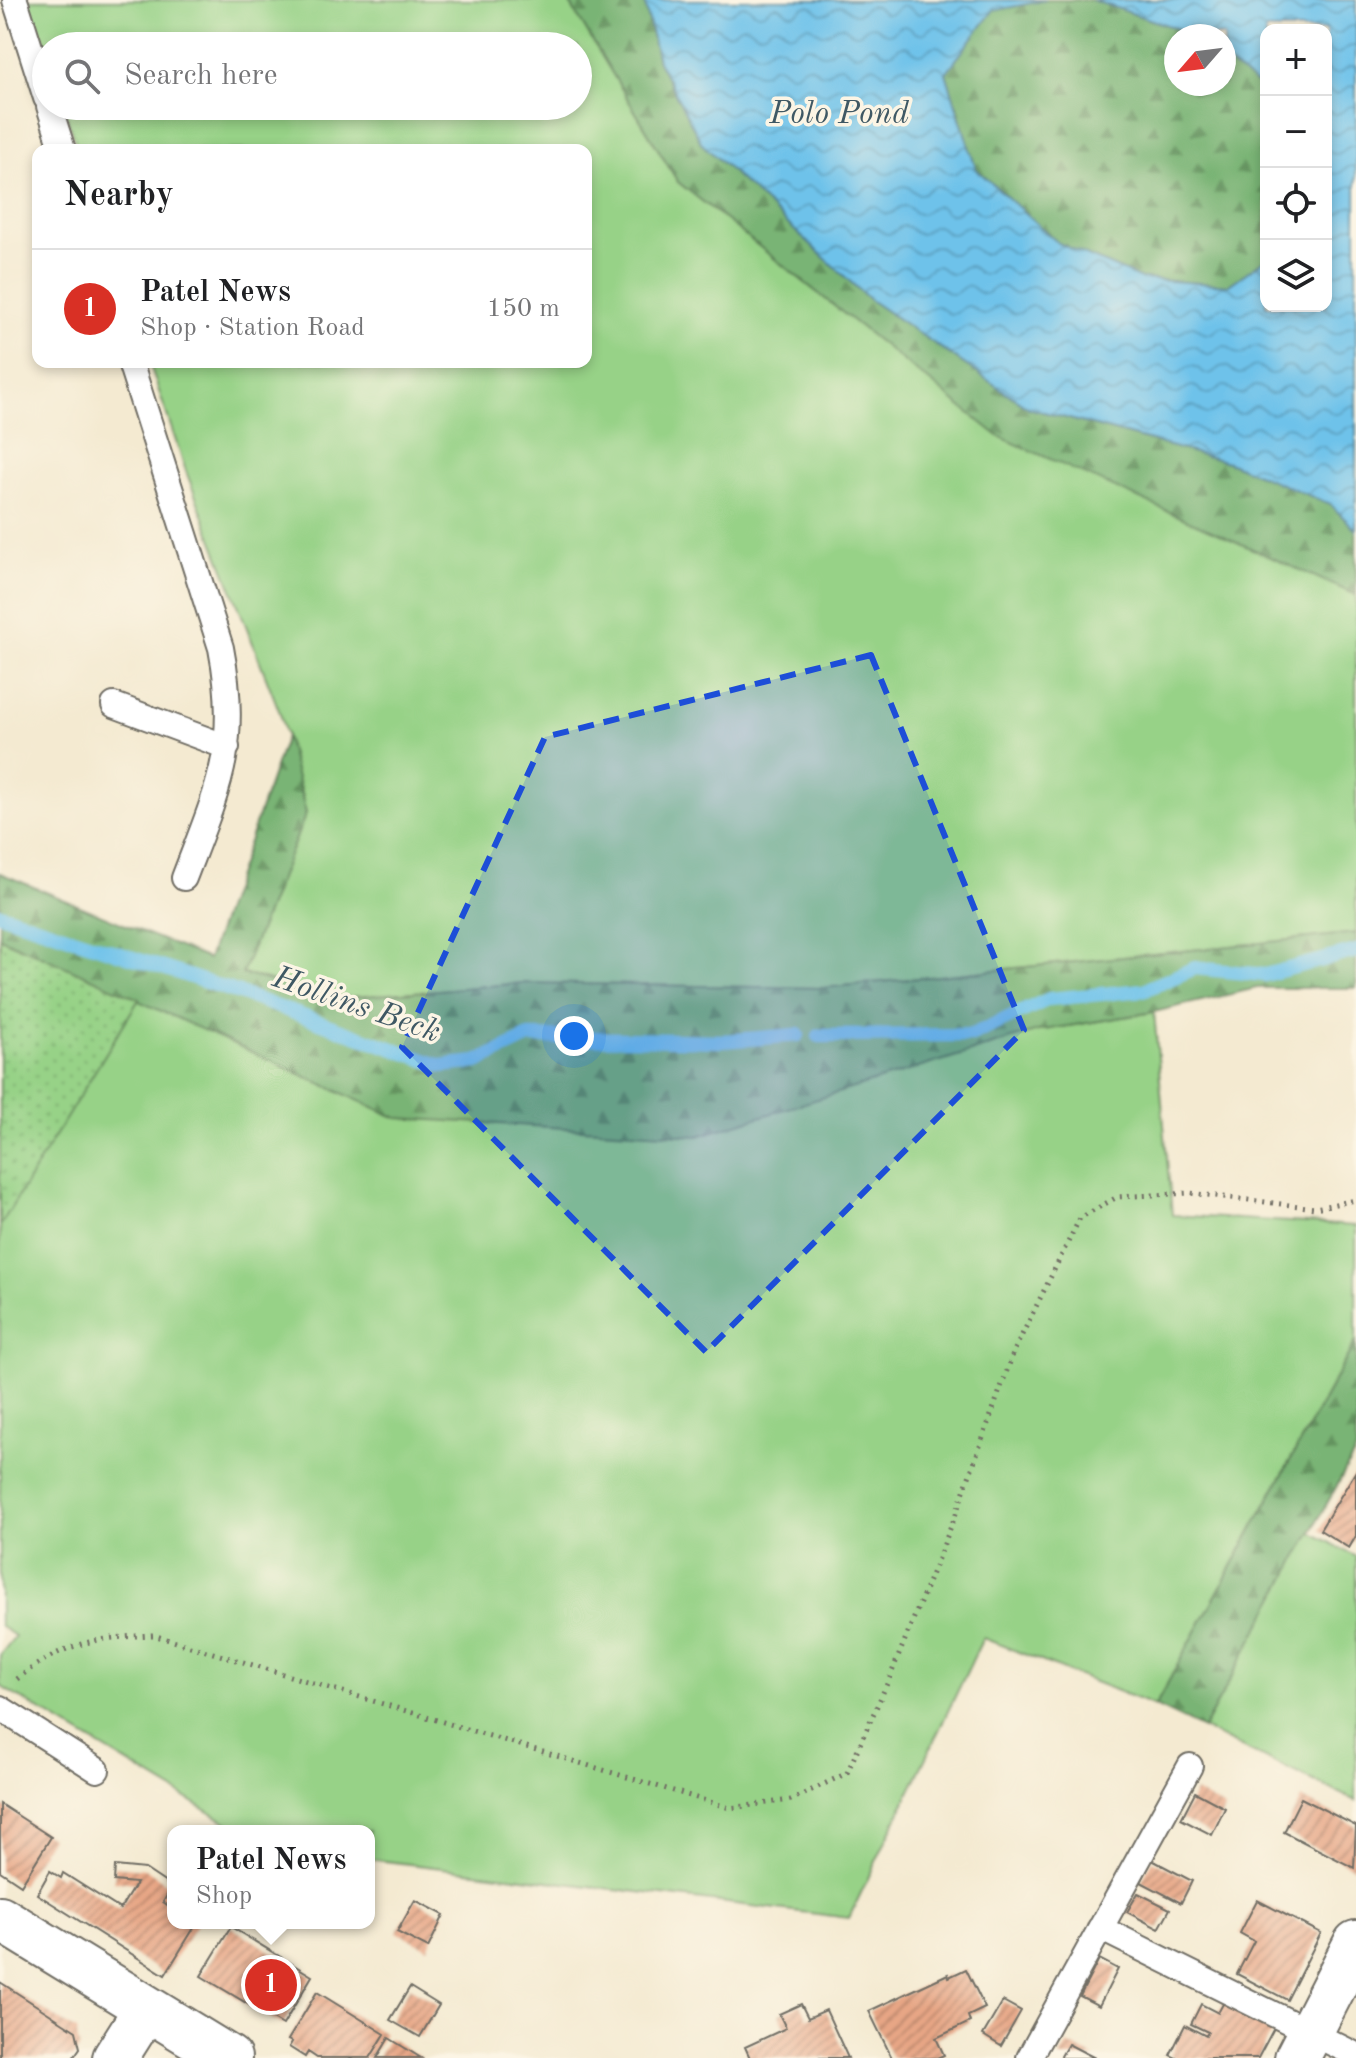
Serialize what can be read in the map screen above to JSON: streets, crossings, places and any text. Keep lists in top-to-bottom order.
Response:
{
  "water": ["Polo Pond", "Hollins Beck"],
  "north": "bottom left",
  "page": {
    "map_buttons": ["+", "−"],
    "search": "Search here",
    "heading": "Nearby",
    "list": [
      {
        "mark": "1",
        "name": "Patel News",
        "note": "Shop · Station Road",
        "value": "150 m"
      }
    ],
    "popup": ["Patel News", "Shop"],
    "pins": "1"
  }
}
